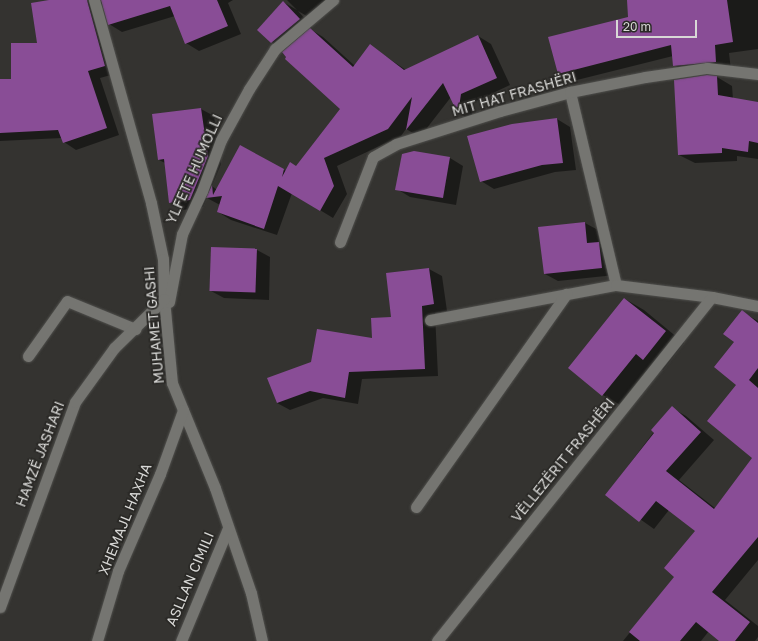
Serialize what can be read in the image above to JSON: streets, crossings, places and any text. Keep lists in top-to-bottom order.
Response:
{
  "streets": {
    "street": [
      "MIT HAT FRASHËRI",
      "YLFETE HUMOLLI",
      "MUHAMET GASHI",
      "HAMZË JASHARI",
      "VËLLEZËRIT FRASHËRI",
      "XHEMAJL HAXHA",
      "ASLLAN CIMILI"
    ]
  },
  "crossings": [
    ["YLFETE HUMOLLI", "MUHAMET GASHI"],
    ["MUHAMET GASHI", "HAMZË JASHARI"],
    ["MUHAMET GASHI", "XHEMAJL HAXHA"],
    ["MUHAMET GASHI", "ASLLAN CIMILI"]
  ],
  "scale_bar": "20 m"
}
